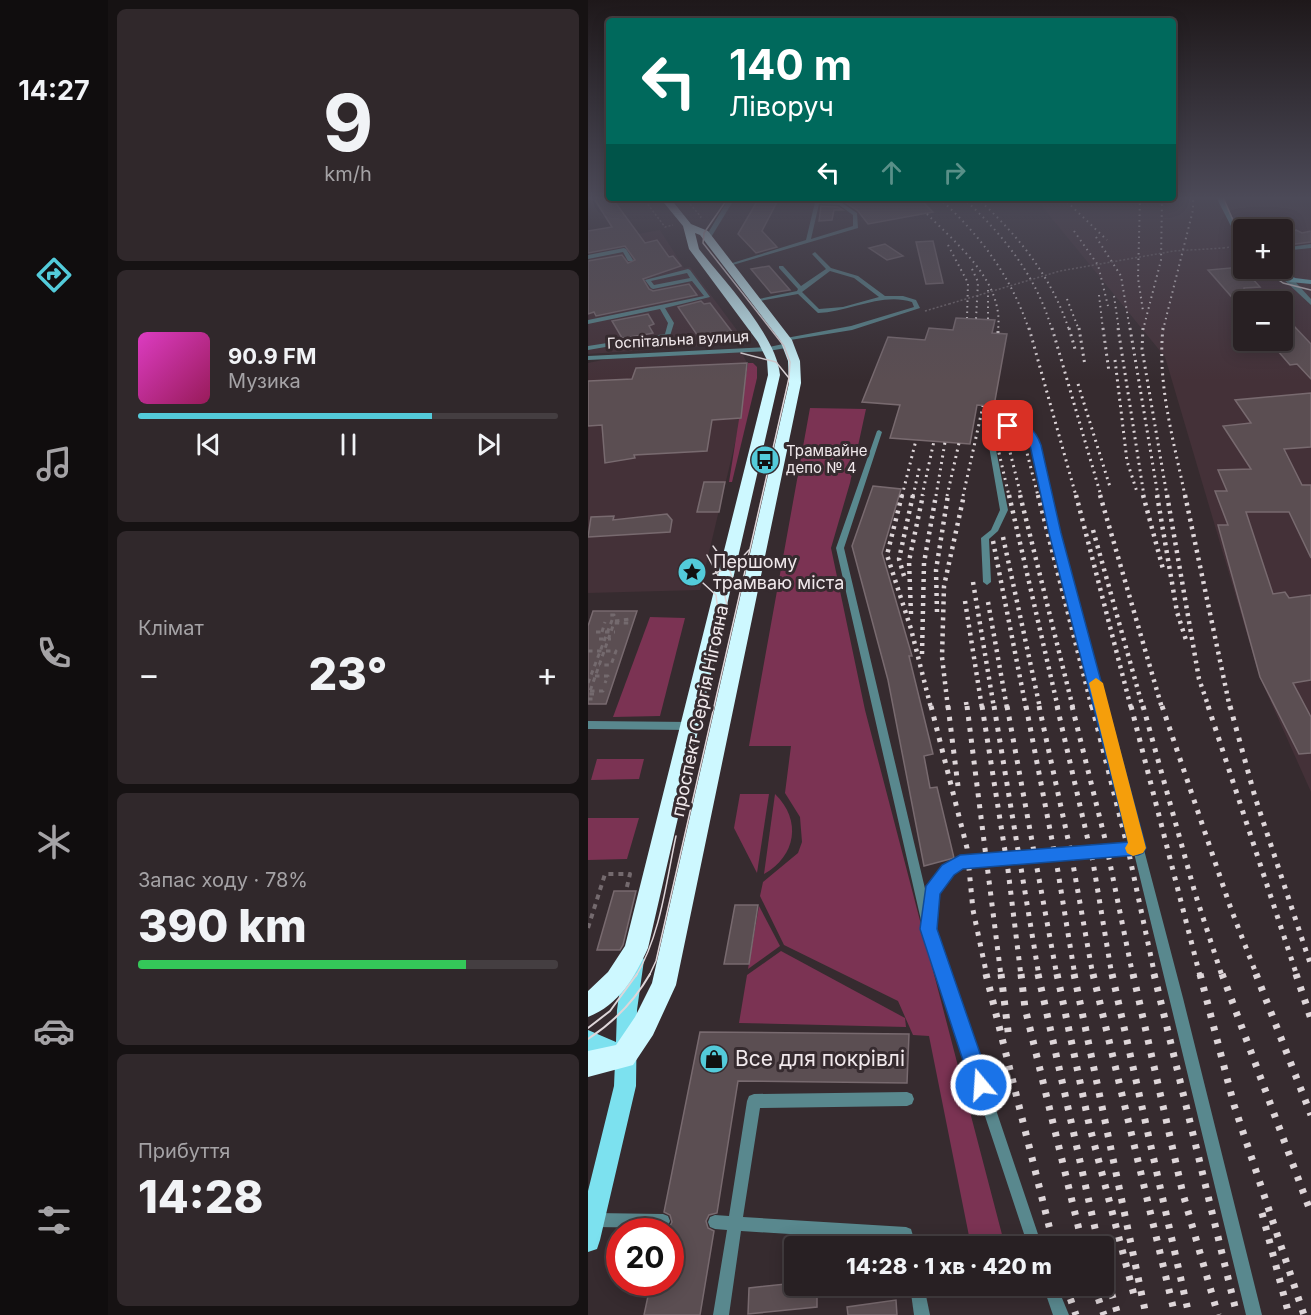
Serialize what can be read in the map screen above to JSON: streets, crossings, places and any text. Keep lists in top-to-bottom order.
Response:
{
  "streets": {
    "highway": ["проспект Сергія Нігояна"],
    "street": ["Госпітальна вулиця"]
  },
  "crossings": [
    ["Госпітальна вулиця", "проспект Сергія Нігояна"]
  ],
  "places": {
    "bus stop": ["Трамвайне депо № 4"],
    "place": ["Першому трамваю міста"],
    "shop": ["Все для покрівлі"]
  },
  "page": {
    "tabs": "14:27",
    "tile": [
      ["9", "km/h"],
      "Клімат",
      ["Запас ходу · 78%", "390 km"],
      ["Прибуття", "14:28"]
    ],
    "turn": ["140 m", "Ліворуч"],
    "map_buttons": ["+", "−"],
    "song": ["90.9 FM", "Музика"],
    "heat": ["−", "23°", "+"],
    "limit": "20",
    "trip": "14:28 · 1 хв · 420 m"
  }
}
